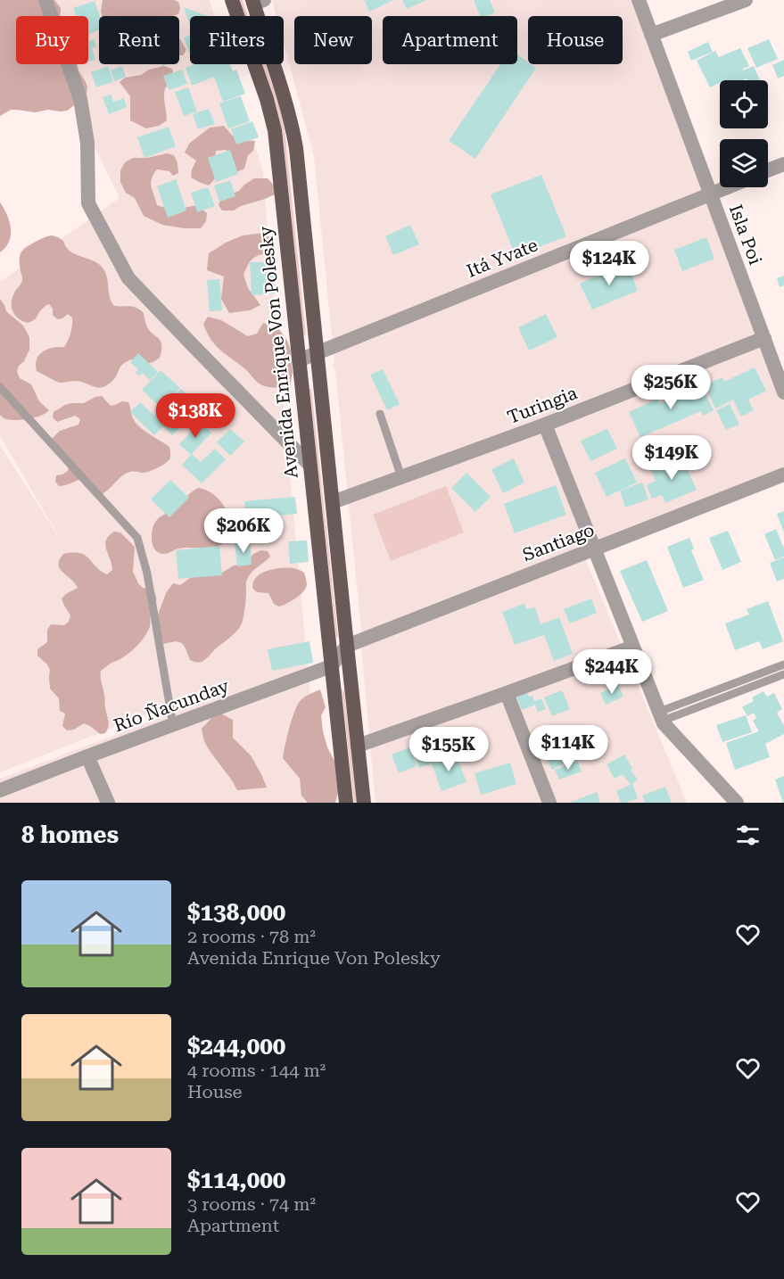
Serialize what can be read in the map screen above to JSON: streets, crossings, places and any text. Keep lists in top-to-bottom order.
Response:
{
  "streets": {
    "main road": ["Avenida Enrique Von Polesky"],
    "street": [
      "Isla Poi",
      "Itá Yvate",
      "Turingia",
      "Santiago",
      "Río Ñacunday"
    ]
  },
  "crossings": [
    ["Isla Poi", "Itá Yvate"],
    ["Isla Poi", "Turingia"],
    ["Itá Yvate", "Avenida Enrique Von Polesky"],
    ["Avenida Enrique Von Polesky", "Río Ñacunday"],
    ["Santiago", "Río Ñacunday"]
  ],
  "page": {
    "chip": [
      "Buy",
      "Rent",
      "Filters",
      "New",
      "Apartment",
      "House"
    ],
    "price": [
      "$124K",
      "$256K",
      "$138K",
      "$149K",
      "$206K",
      "$244K",
      "$114K",
      "$155K"
    ],
    "heading": "8 homes",
    "list": [
      {
        "name": "$138,000",
        "note": "2 rooms · 78 m² · Avenida Enrique Von Polesky"
      },
      {
        "name": "$244,000",
        "note": "4 rooms · 144 m² · House"
      },
      {
        "name": "$114,000",
        "note": "3 rooms · 74 m² · Apartment"
      }
    ]
  }
}
